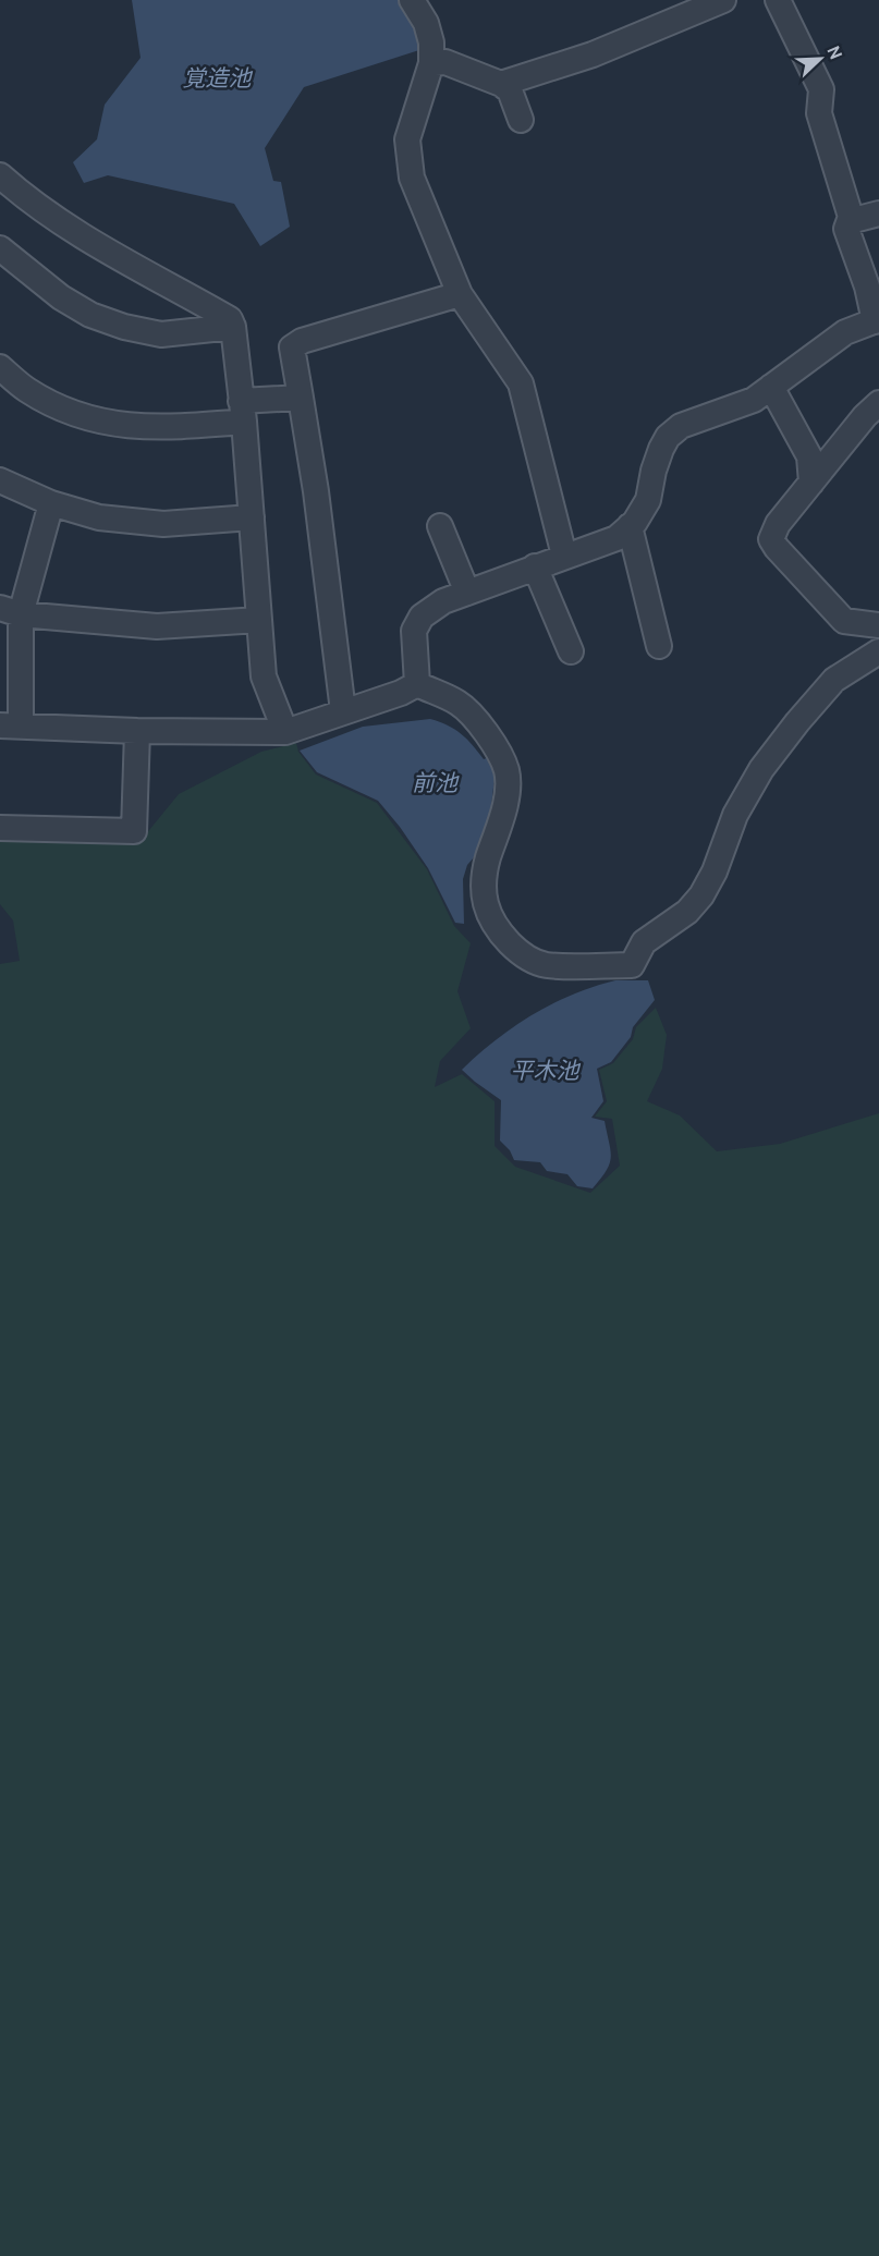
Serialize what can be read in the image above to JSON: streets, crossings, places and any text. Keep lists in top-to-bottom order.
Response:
{
  "water": ["覚造池", "前池", "平木池"],
  "north": "top right"
}
